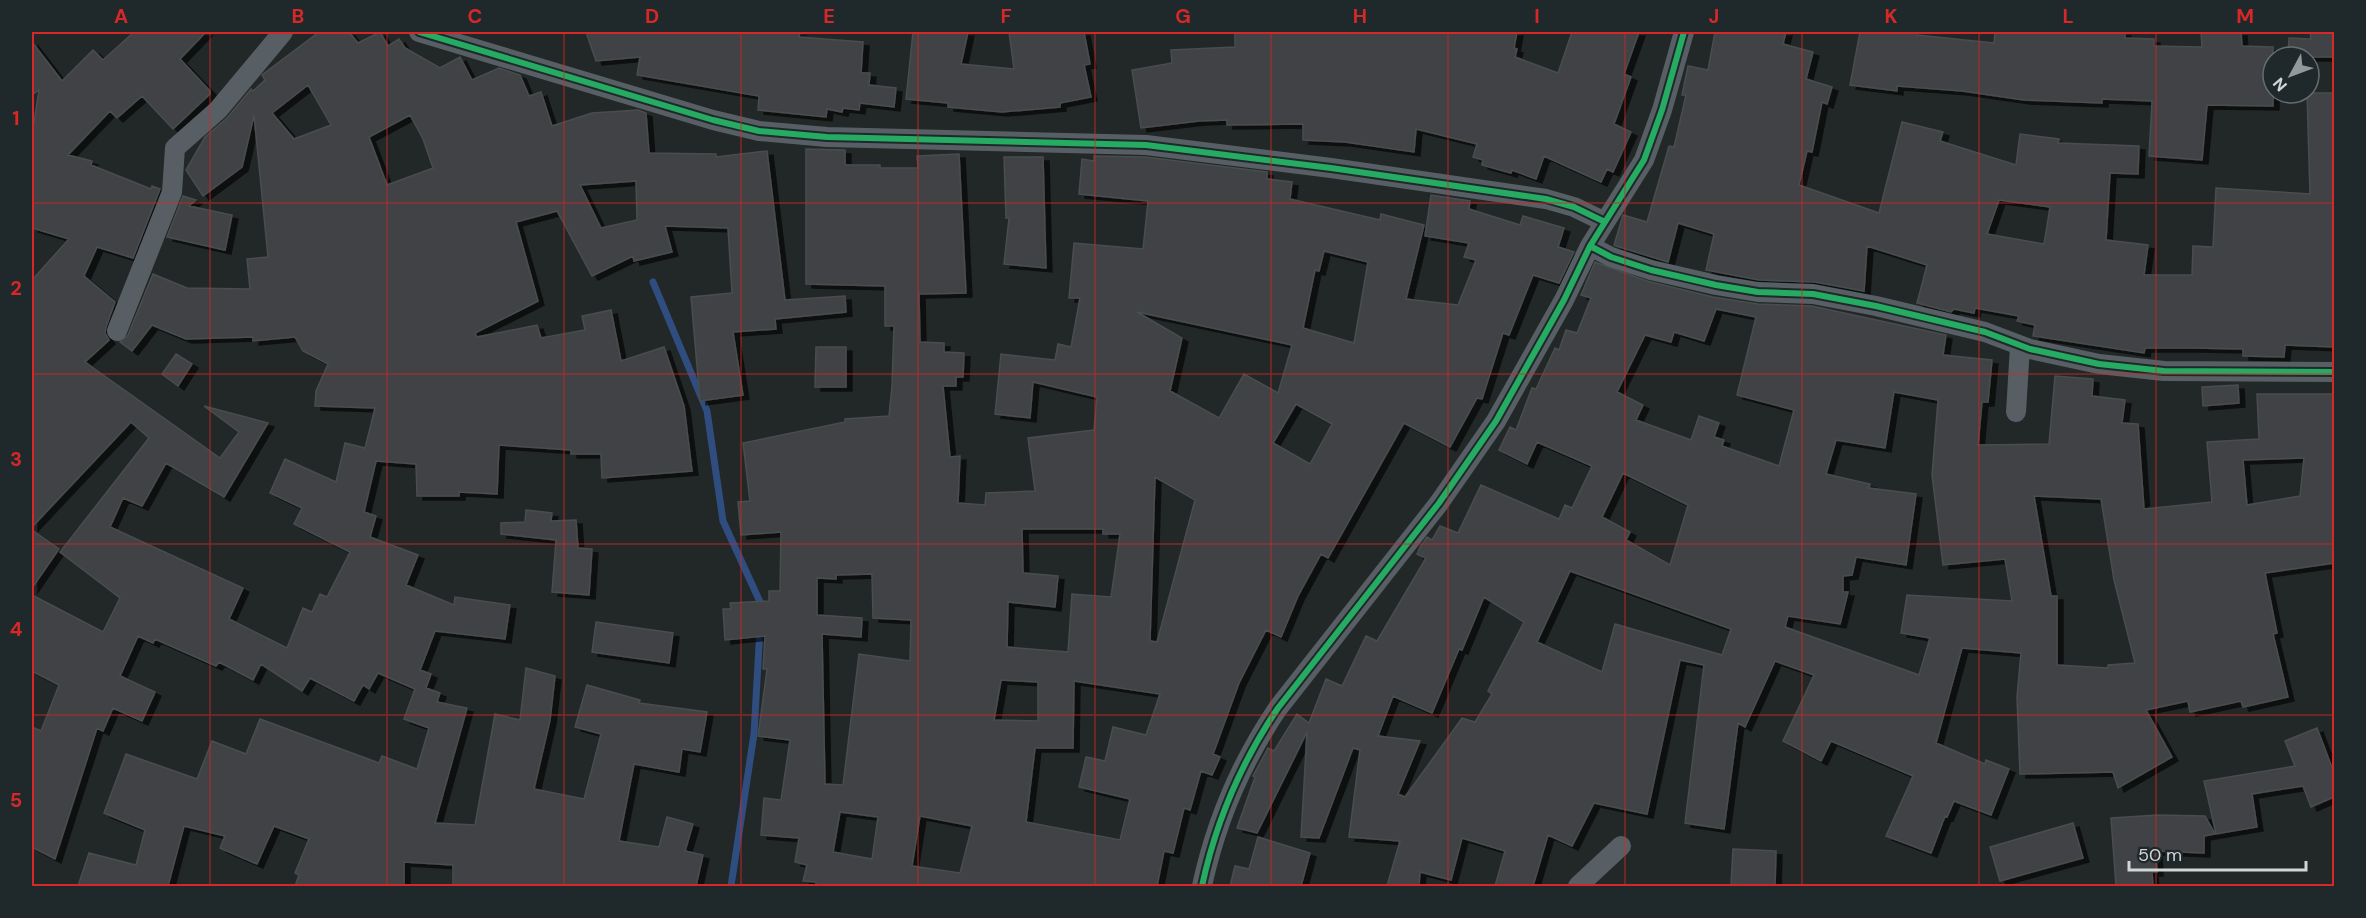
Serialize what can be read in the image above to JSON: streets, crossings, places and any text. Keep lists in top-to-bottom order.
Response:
{
  "scale_bar": "50 m",
  "north": "bottom left",
  "grid": {
    "columns": [
      "A",
      "B",
      "C",
      "D",
      "E",
      "F",
      "G",
      "H",
      "I",
      "J",
      "K",
      "L",
      "M"
    ],
    "rows": [
      "1",
      "2",
      "3",
      "4",
      "5"
    ]
  }
}
